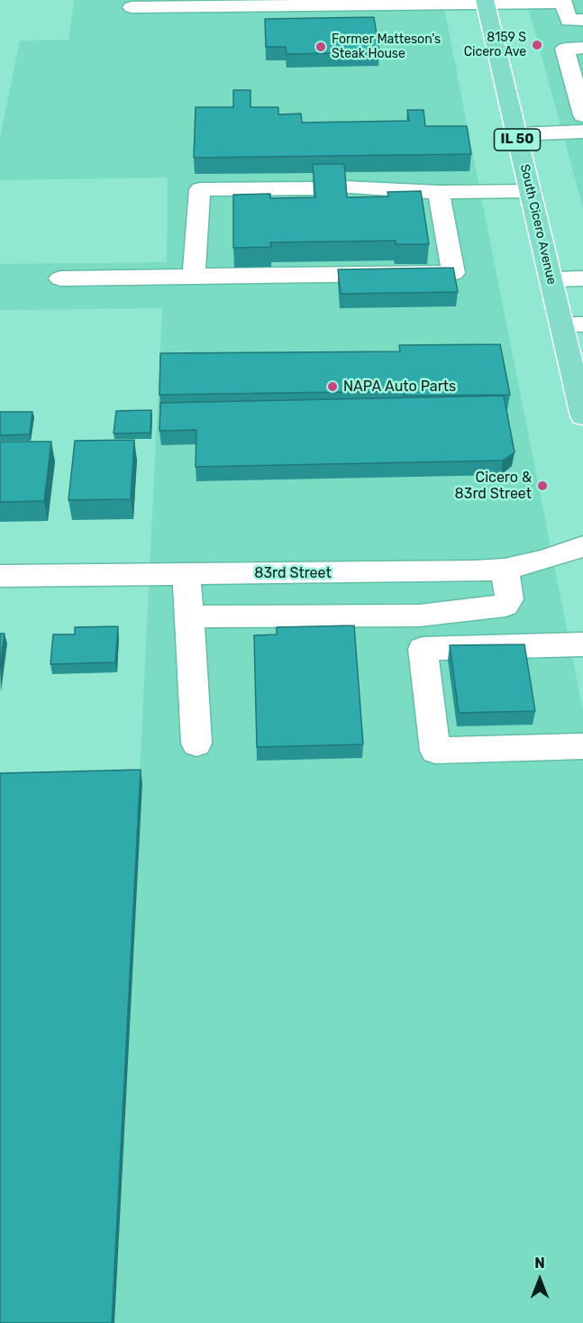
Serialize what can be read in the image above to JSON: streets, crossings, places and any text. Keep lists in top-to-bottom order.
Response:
{
  "streets": {
    "main road": ["IL 50", "South Cicero Avenue"],
    "street": ["83rd Street"]
  },
  "places": [
    "8159 S Cicero Ave",
    "Former Matteson's Steak House",
    "NAPA Auto Parts",
    "Cicero & 83rd Street"
  ],
  "north": "top"
}
